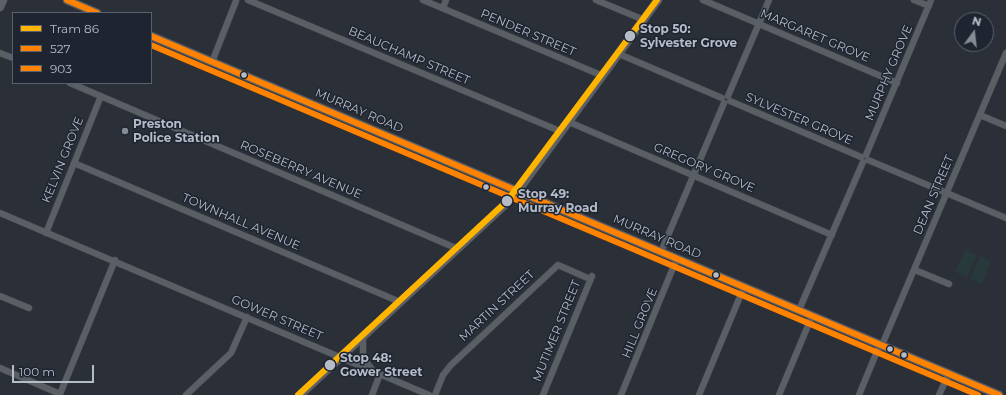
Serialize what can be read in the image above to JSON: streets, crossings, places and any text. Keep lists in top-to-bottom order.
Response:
{
  "streets": {
    "main road": ["MURRAY ROAD"],
    "street": [
      "PENDER STREET",
      "MARGARET GROVE",
      "BEAUCHAMP STREET",
      "MURPHY GROVE",
      "SYLVESTER GROVE",
      "KELVIN GROVE",
      "GREGORY GROVE",
      "ROSEBERRY AVENUE",
      "DEAN STREET",
      "TOWNHALL AVENUE",
      "MARTIN STREET",
      "GOWER STREET",
      "HILL GROVE",
      "MUTIMER STREET"
    ]
  },
  "crossings": [
    ["MARGARET GROVE", "MURPHY GROVE"],
    ["MURPHY GROVE", "MURRAY ROAD"],
    ["MURPHY GROVE", "SYLVESTER GROVE"],
    ["MURPHY GROVE", "GREGORY GROVE"],
    ["MURRAY ROAD", "DEAN STREET"],
    ["MURRAY ROAD", "HILL GROVE"],
    ["SYLVESTER GROVE", "DEAN STREET"],
    ["KELVIN GROVE", "ROSEBERRY AVENUE"],
    ["KELVIN GROVE", "TOWNHALL AVENUE"],
    ["KELVIN GROVE", "GOWER STREET"],
    ["MARTIN STREET", "MUTIMER STREET"]
  ],
  "places": [
    "Stop 50: Sylvester Grove",
    "Preston Police Station",
    "Stop 49: Murray Road",
    "Stop 48: Gower Street"
  ],
  "lines": ["tram line 86", "transit line 527", "transit line 903"],
  "legend": ["Tram 86", "527", "903"],
  "scale_bar": "100 m",
  "north": "top"
}
